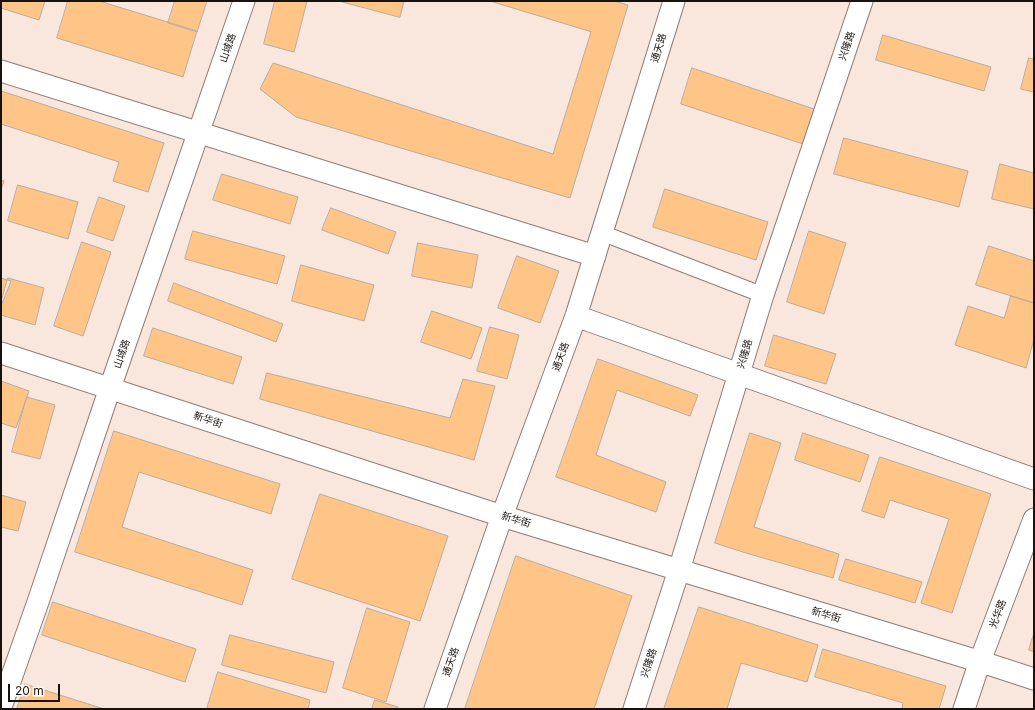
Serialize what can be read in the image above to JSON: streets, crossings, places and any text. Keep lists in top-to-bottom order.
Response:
{
  "streets": {
    "street": [
      "兴隆路",
      "山城路",
      "通天路",
      "新华街",
      "光华路"
    ]
  },
  "crossings": [
    ["兴隆路", "新华街"],
    ["山城路", "新华街"],
    ["通天路", "新华街"],
    ["新华街", "光华路"]
  ],
  "scale_bar": "20 m"
}
